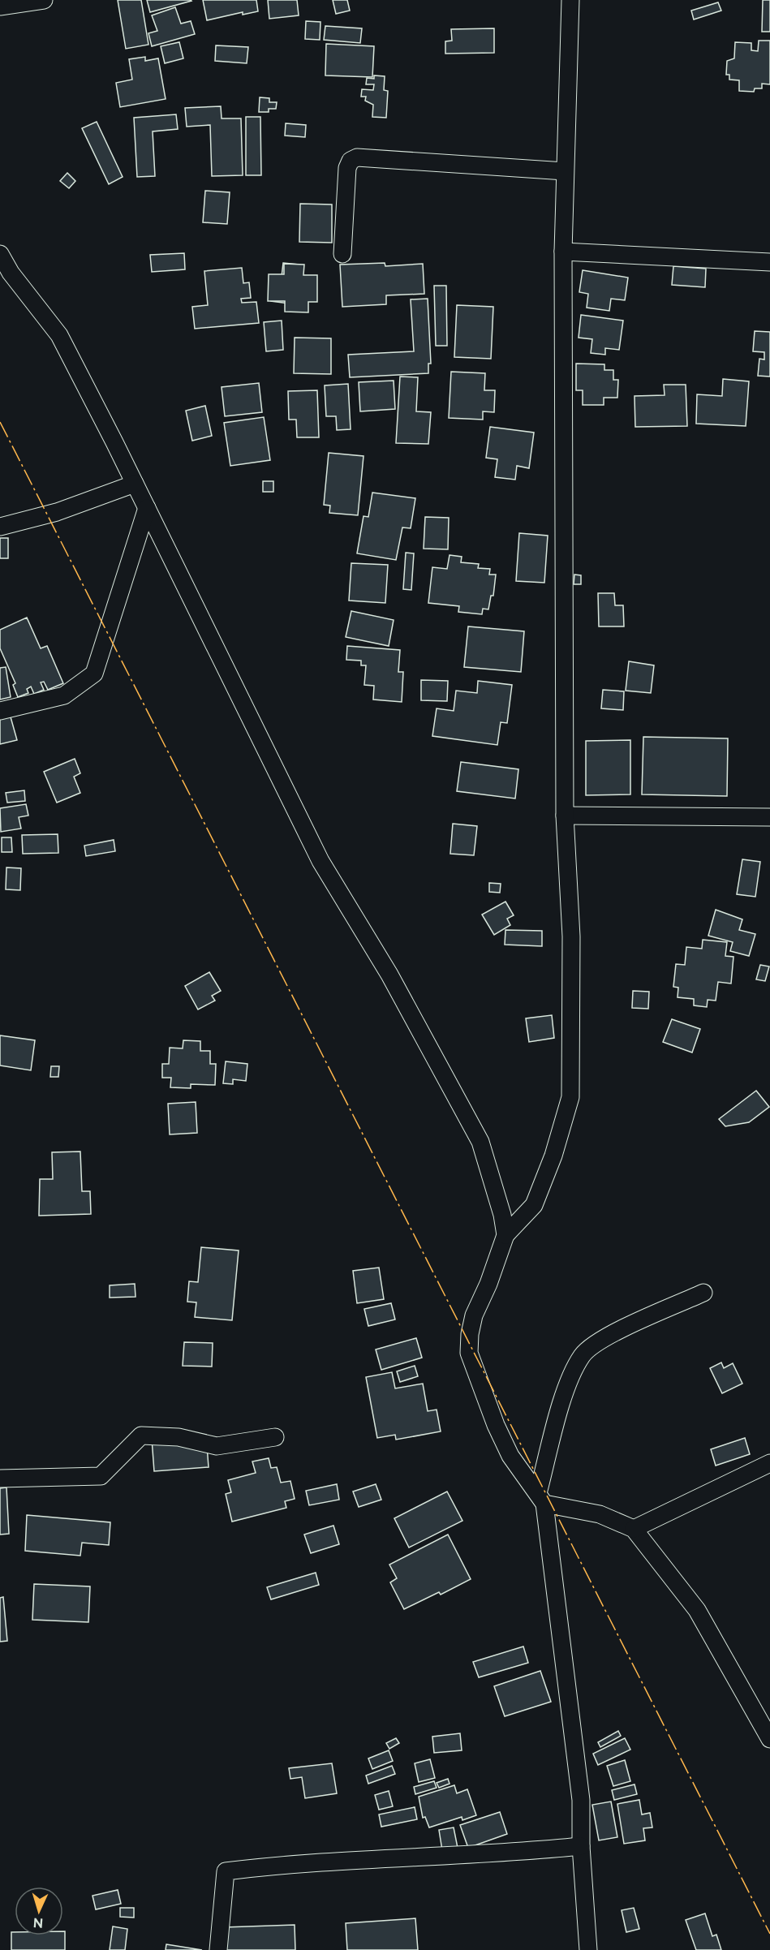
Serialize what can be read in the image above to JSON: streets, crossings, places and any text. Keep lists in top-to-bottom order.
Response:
{
  "north": "bottom"
}
